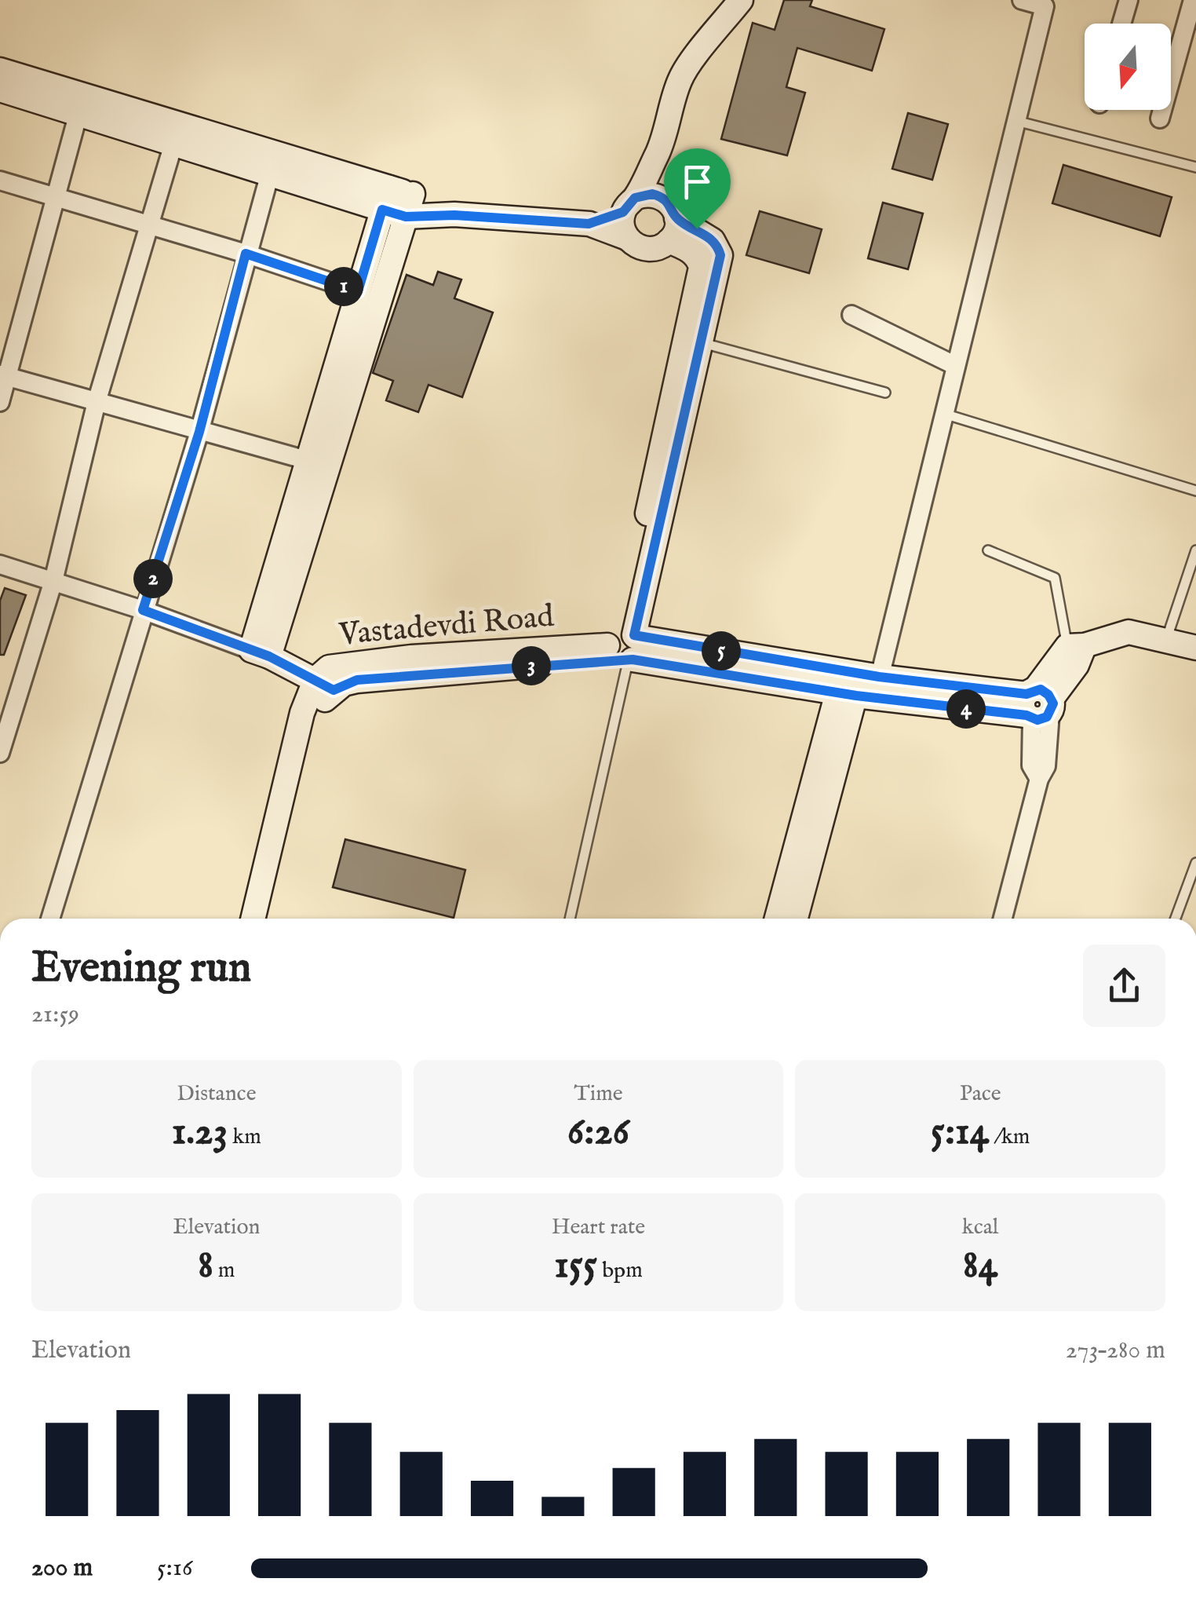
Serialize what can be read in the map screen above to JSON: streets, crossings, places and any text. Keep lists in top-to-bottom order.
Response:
{
  "streets": {
    "street": ["Vastadevdi Road"]
  },
  "north": "bottom",
  "page": {
    "pins": [
      "1",
      "2",
      "5",
      "3",
      "4"
    ],
    "heading": ["Evening run", "21:59"],
    "stats": [
      ["Distance", "1.23 km"],
      ["Time", "6:26"],
      ["Pace", "5:14 /km"],
      ["Elevation", "8 m"],
      ["Heart rate", "155 bpm"],
      ["kcal", "84"]
    ],
    "chart": ["Elevation", "273–280 m"],
    "list": [
      {
        "name": "200 m",
        "note": "5:16"
      }
    ]
  }
}
